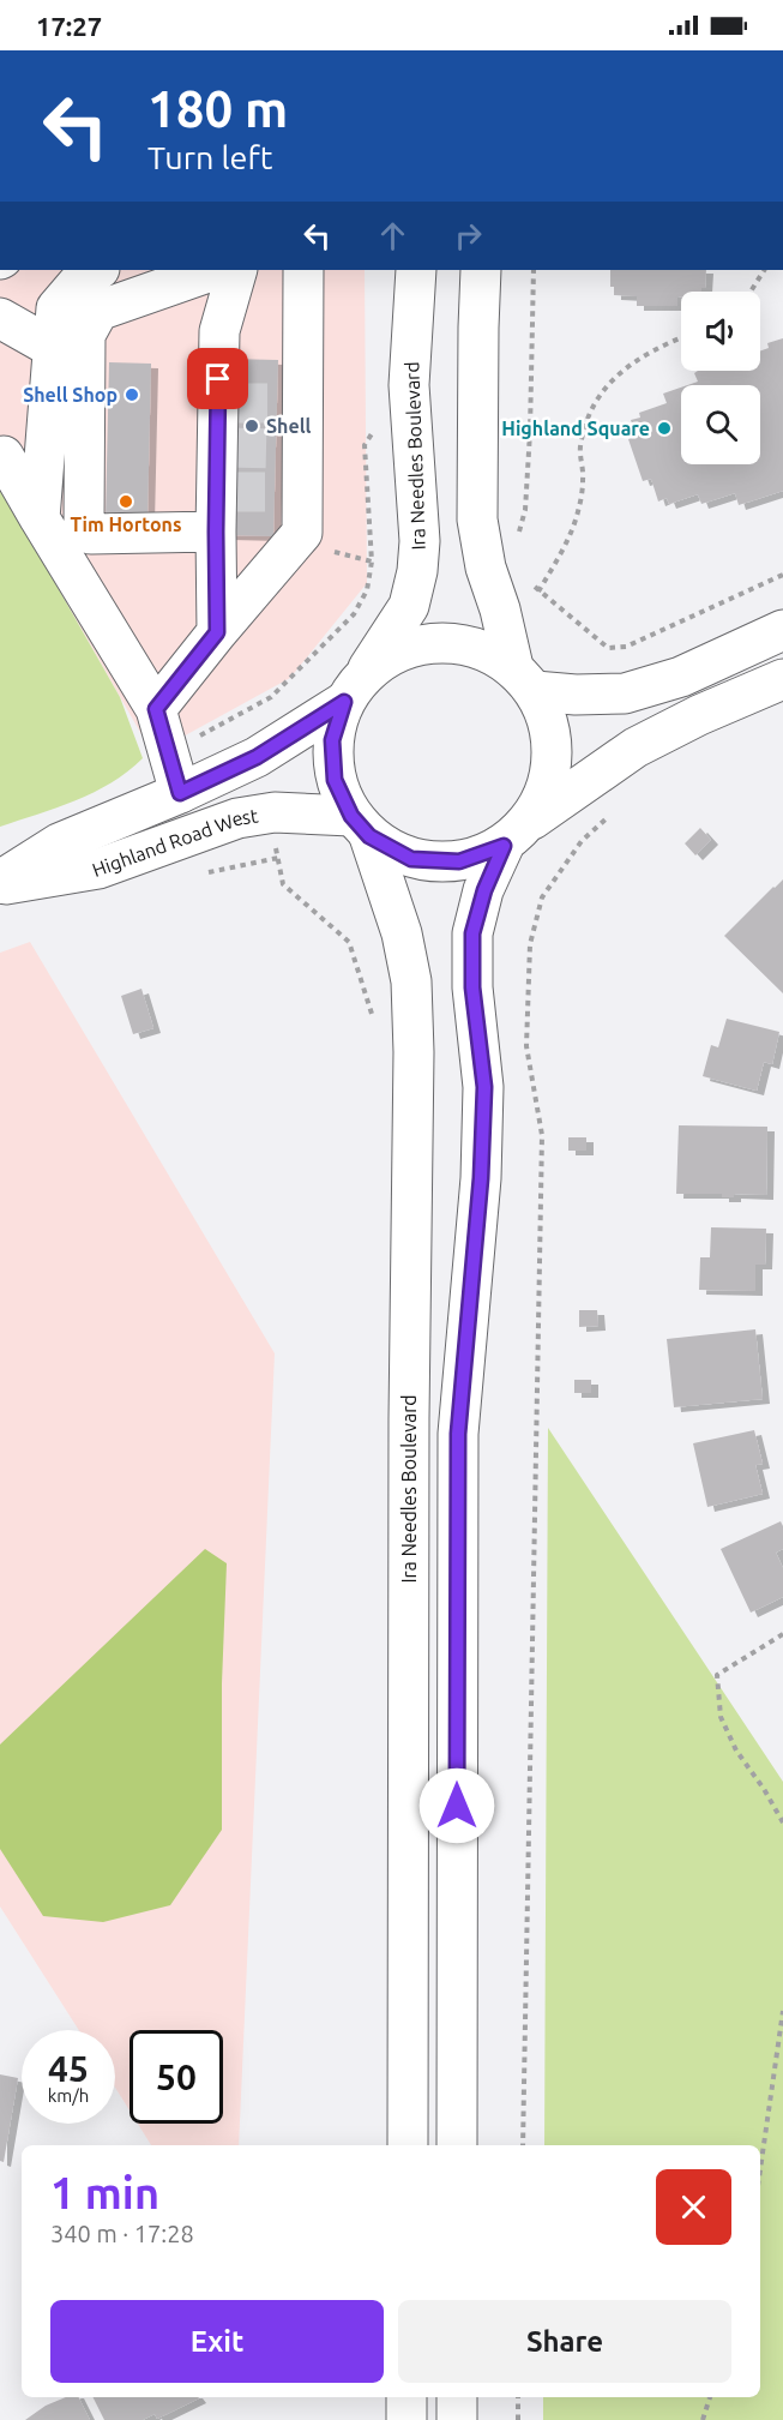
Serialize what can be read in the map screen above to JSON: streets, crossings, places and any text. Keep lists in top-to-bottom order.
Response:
{
  "streets": {
    "main road": ["Ira Needles Boulevard", "Highland Road West"]
  },
  "crossings": [
    ["Ira Needles Boulevard", "Highland Road West"]
  ],
  "places": [
    "Shell Shop",
    "Shell",
    "Highland Square",
    "Tim Hortons"
  ],
  "page": {
    "status": "17:27",
    "turn": ["180 m", "Turn left"],
    "speed": "45 km/h",
    "limit": "50",
    "heading": ["1 min", "340 m · 17:28"],
    "buttons": ["Exit", "Share"]
  }
}
